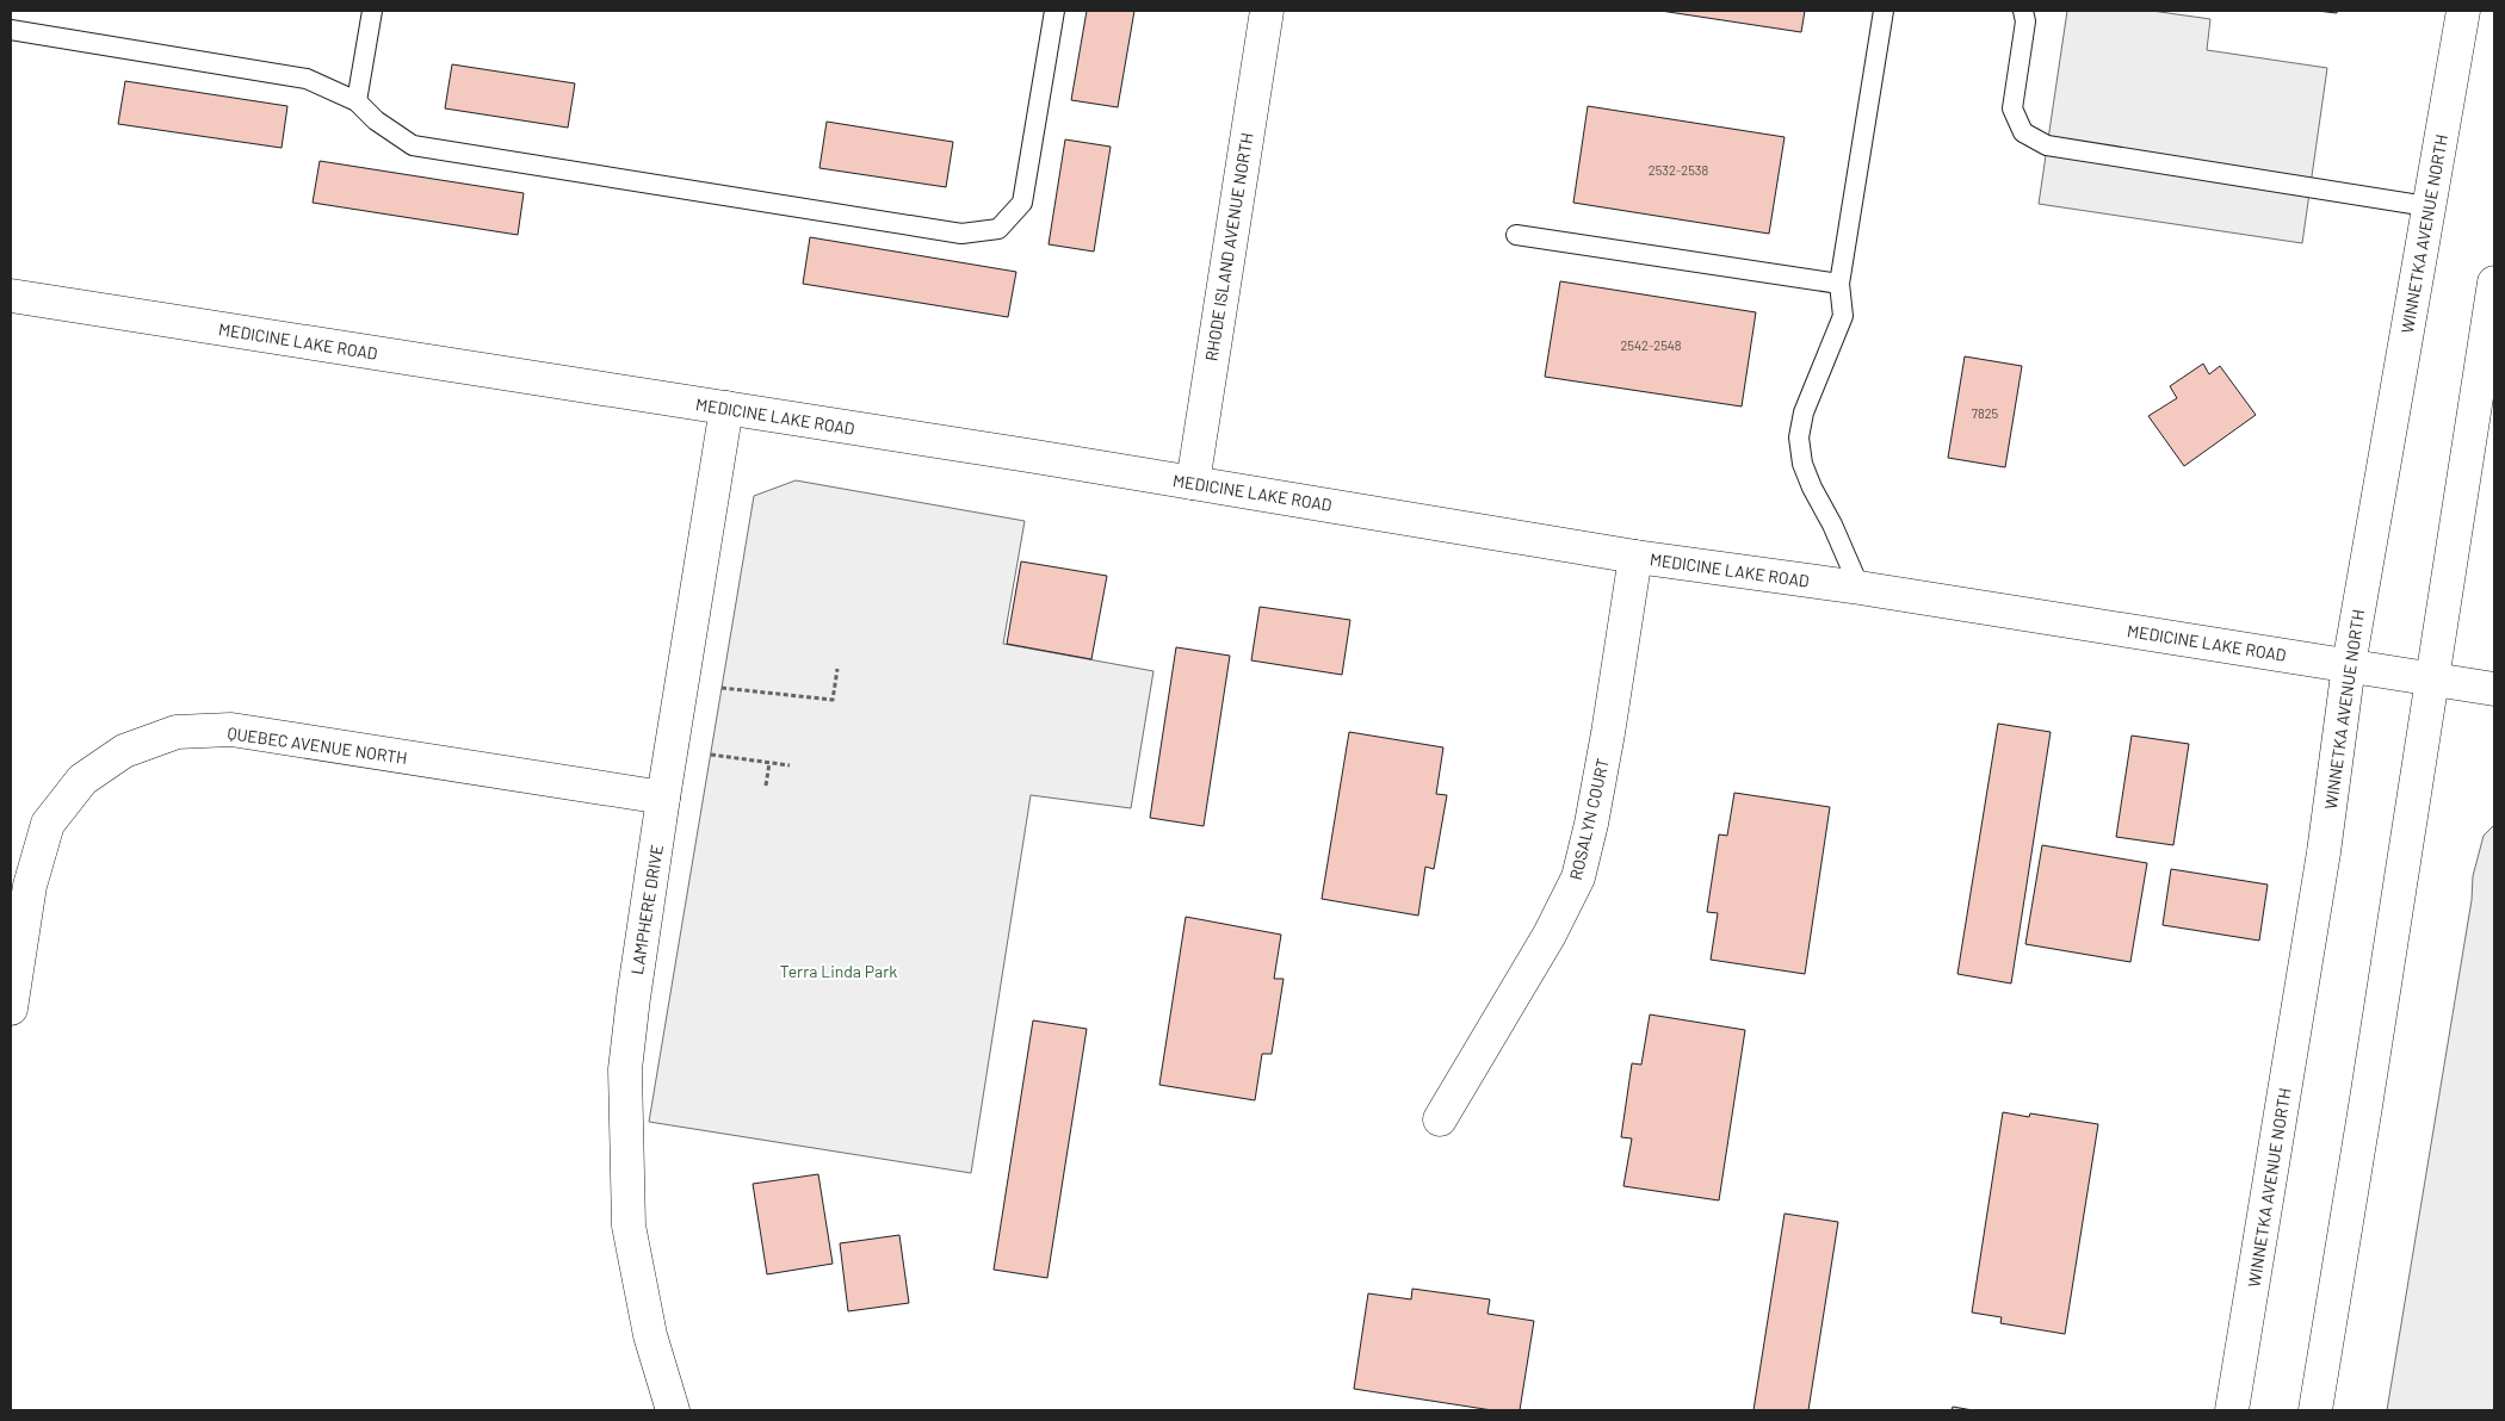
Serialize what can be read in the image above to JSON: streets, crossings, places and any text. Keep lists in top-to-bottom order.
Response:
{
  "streets": {
    "street": [
      "WINNETKA AVENUE NORTH",
      "RHODE ISLAND AVENUE NORTH",
      "MEDICINE LAKE ROAD",
      "QUEBEC AVENUE NORTH",
      "ROSALYN COURT",
      "LAMPHERE DRIVE"
    ]
  },
  "crossings": [
    ["WINNETKA AVENUE NORTH", "MEDICINE LAKE ROAD"],
    ["RHODE ISLAND AVENUE NORTH", "MEDICINE LAKE ROAD"],
    ["MEDICINE LAKE ROAD", "ROSALYN COURT"],
    ["MEDICINE LAKE ROAD", "LAMPHERE DRIVE"],
    ["QUEBEC AVENUE NORTH", "LAMPHERE DRIVE"]
  ],
  "parks": ["Terra Linda Park"],
  "house_numbers": ["2532-2538", "2542-2548", "7825"]
}
